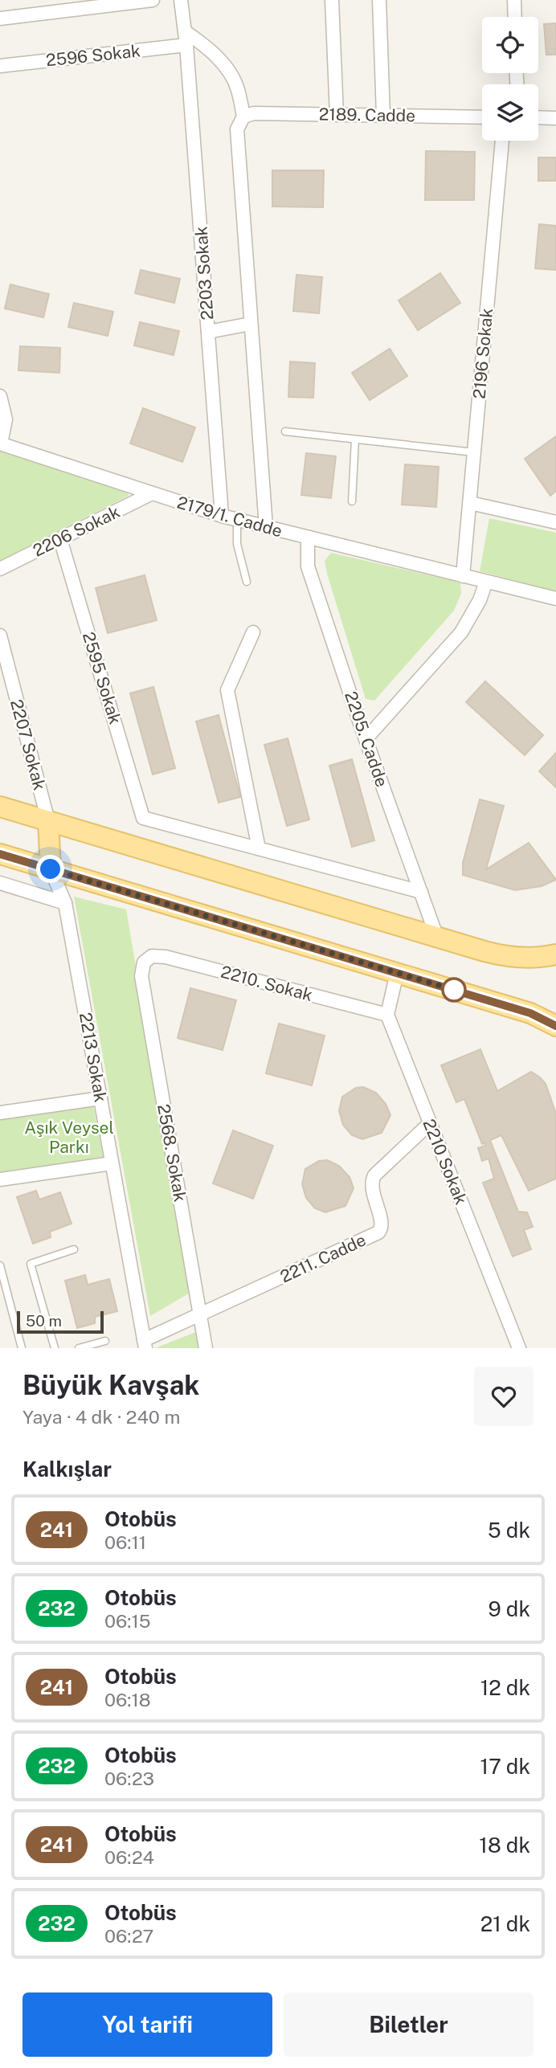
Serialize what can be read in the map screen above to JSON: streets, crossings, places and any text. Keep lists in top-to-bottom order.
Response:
{
  "streets": {
    "street": [
      "2596 Sokak",
      "2189. Cadde",
      "2203 Sokak",
      "2196 Sokak",
      "2179/1. Cadde",
      "2206 Sokak",
      "2595 Sokak",
      "2205. Cadde",
      "2207 Sokak",
      "2210. Sokak",
      "2213 Sokak",
      "2568. Sokak",
      "2210 Sokak",
      "2211. Cadde"
    ]
  },
  "crossings": [
    ["2596 Sokak", "2203 Sokak"],
    ["2203 Sokak", "2179/1. Cadde"],
    ["2196 Sokak", "2179/1. Cadde"],
    ["2179/1. Cadde", "2206 Sokak"],
    ["2179/1. Cadde", "2205. Cadde"],
    ["2206 Sokak", "2595 Sokak"],
    ["2210. Sokak", "2568. Sokak"],
    ["2210. Sokak", "2210 Sokak"],
    ["2213 Sokak", "2211. Cadde"],
    ["2568. Sokak", "2211. Cadde"],
    ["2210 Sokak", "2211. Cadde"]
  ],
  "parks": ["Aşık Veysel Parkı"],
  "lines": ["bus line 241"],
  "scale_bar": "50 m",
  "page": {
    "scale": "50 m",
    "heading": [
      ["Büyük Kavşak", "Yaya · 4 dk · 240 m"],
      "Kalkışlar"
    ],
    "list": [
      {
        "mark": "241",
        "name": "Otobüs",
        "note": "06:11",
        "value": "5 dk"
      },
      {
        "mark": "232",
        "name": "Otobüs",
        "note": "06:15",
        "value": "9 dk"
      },
      {
        "mark": "241",
        "name": "Otobüs",
        "note": "06:18",
        "value": "12 dk"
      },
      {
        "mark": "232",
        "name": "Otobüs",
        "note": "06:23",
        "value": "17 dk"
      },
      {
        "mark": "241",
        "name": "Otobüs",
        "note": "06:24",
        "value": "18 dk"
      },
      {
        "mark": "232",
        "name": "Otobüs",
        "note": "06:27",
        "value": "21 dk"
      }
    ],
    "buttons": ["Yol tarifi", "Biletler"]
  }
}
